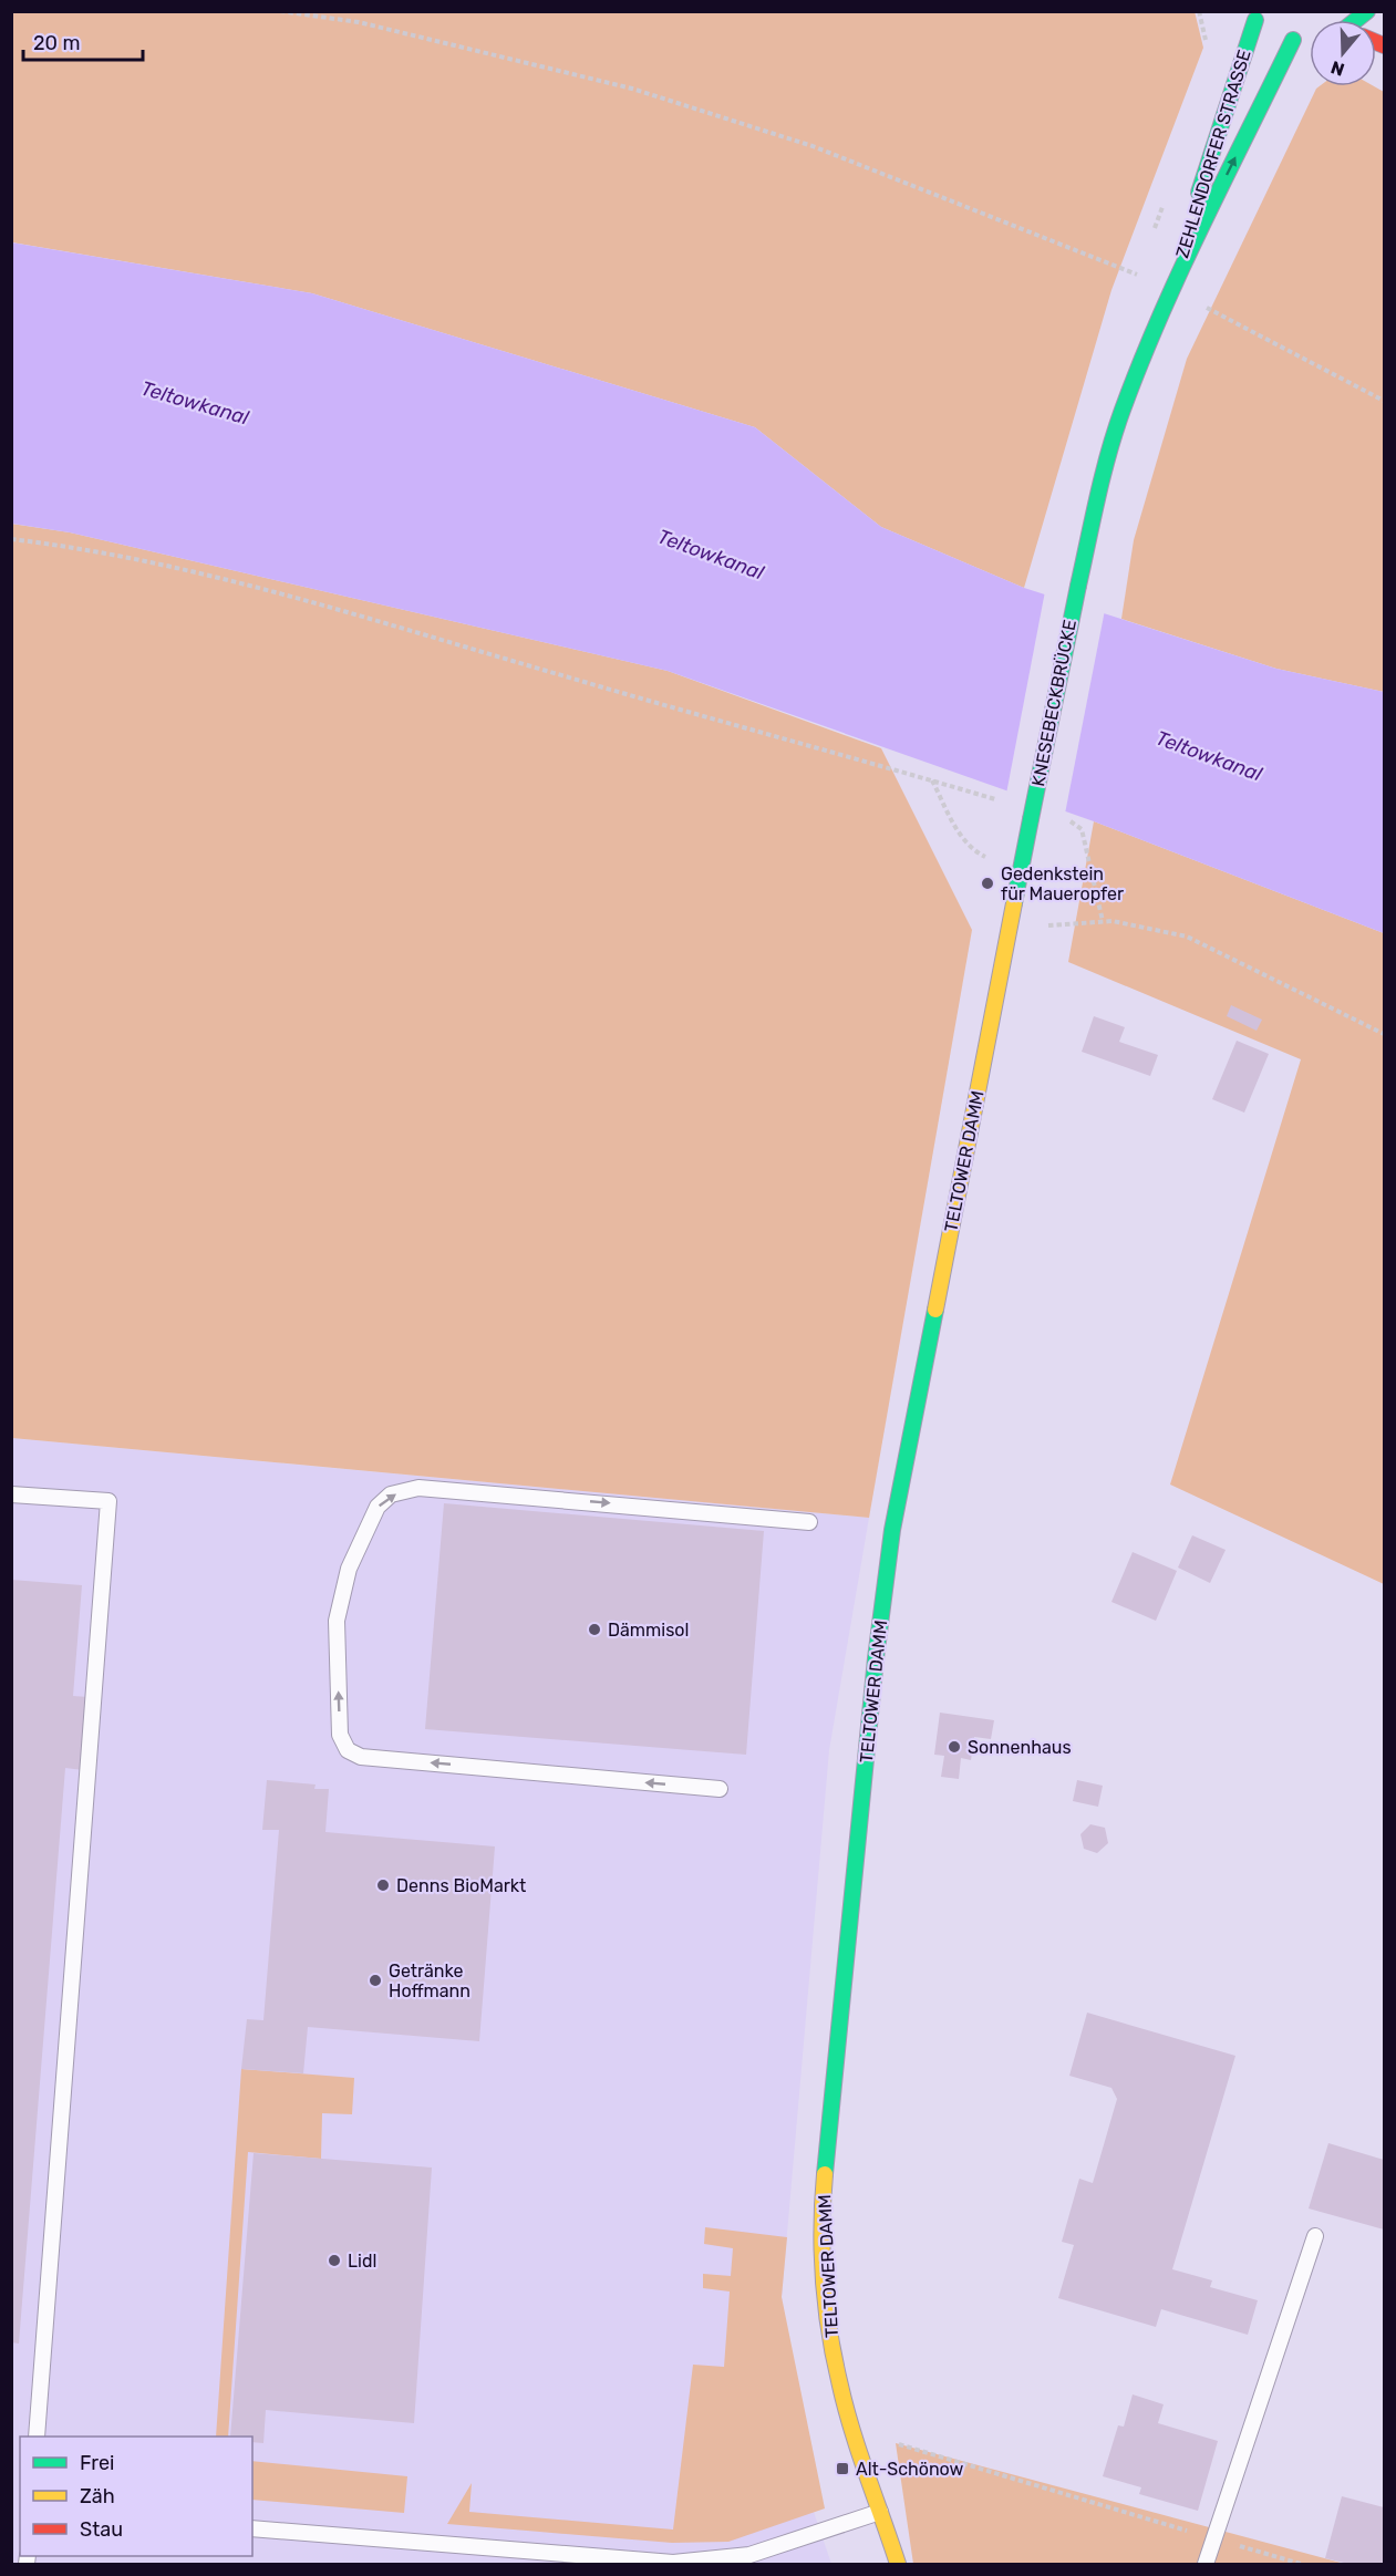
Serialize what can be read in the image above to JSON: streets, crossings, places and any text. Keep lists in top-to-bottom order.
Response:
{
  "streets": {
    "main road": ["ZEHLENDORFER STRASSE", "KNESEBECKBRÜCKE", "TELTOWER DAMM"]
  },
  "crossings": [
    ["ZEHLENDORFER STRASSE", "KNESEBECKBRÜCKE"],
    ["KNESEBECKBRÜCKE", "TELTOWER DAMM"]
  ],
  "water": ["Teltowkanal"],
  "places": {
    "other": [
      "Gedenkstein für Maueropfer",
      "Dämmisol",
      "Sonnenhaus",
      "Denns BioMarkt",
      "Getränke Hoffmann",
      "Lidl"
    ],
    "transit": ["Alt-Schönow"]
  },
  "legend": ["Frei", "Zäh", "Stau"],
  "scale_bar": "20 m",
  "north": "bottom"
}
